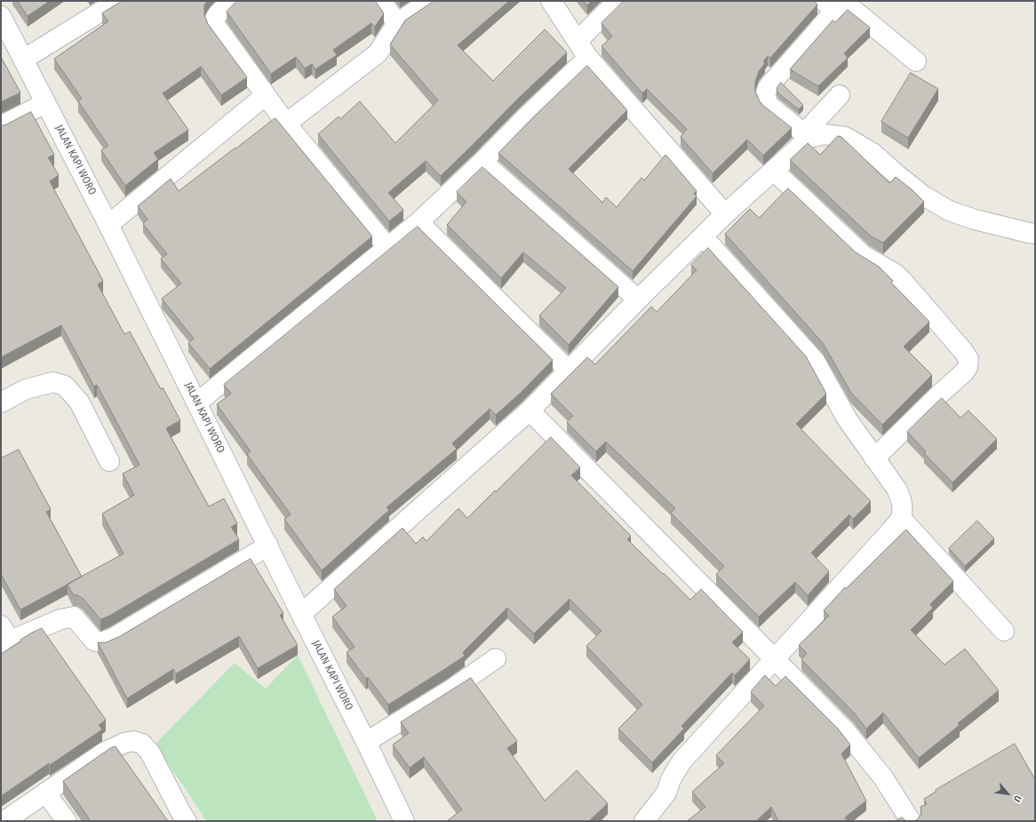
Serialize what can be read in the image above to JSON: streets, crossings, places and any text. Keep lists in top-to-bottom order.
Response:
{
  "streets": {
    "street": ["JALAN KAPI WORO"]
  },
  "north": "bottom right"
}
